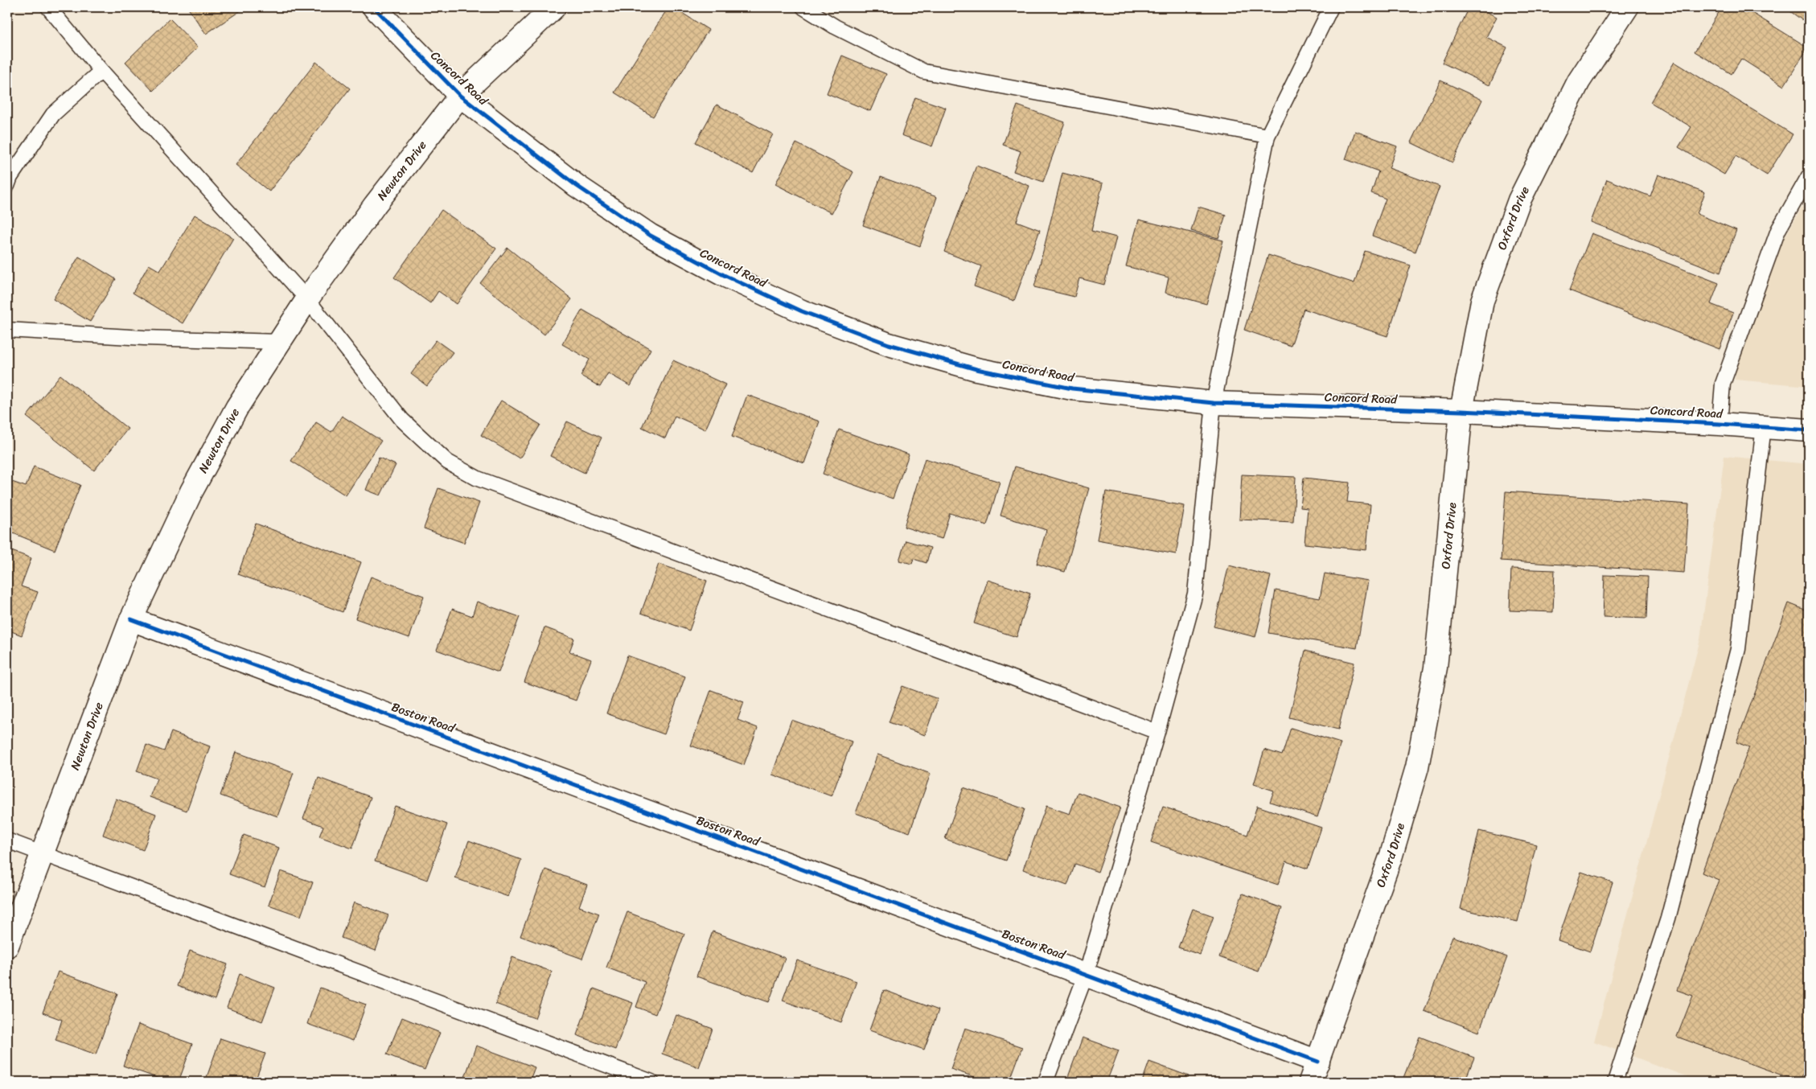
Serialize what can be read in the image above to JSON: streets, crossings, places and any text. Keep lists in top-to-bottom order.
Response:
{
  "streets": {
    "street": [
      "Concord Road",
      "Newton Drive",
      "Oxford Drive",
      "Boston Road"
    ]
  },
  "crossings": [
    ["Concord Road", "Newton Drive"],
    ["Concord Road", "Oxford Drive"],
    ["Newton Drive", "Boston Road"],
    ["Oxford Drive", "Boston Road"]
  ]
}
